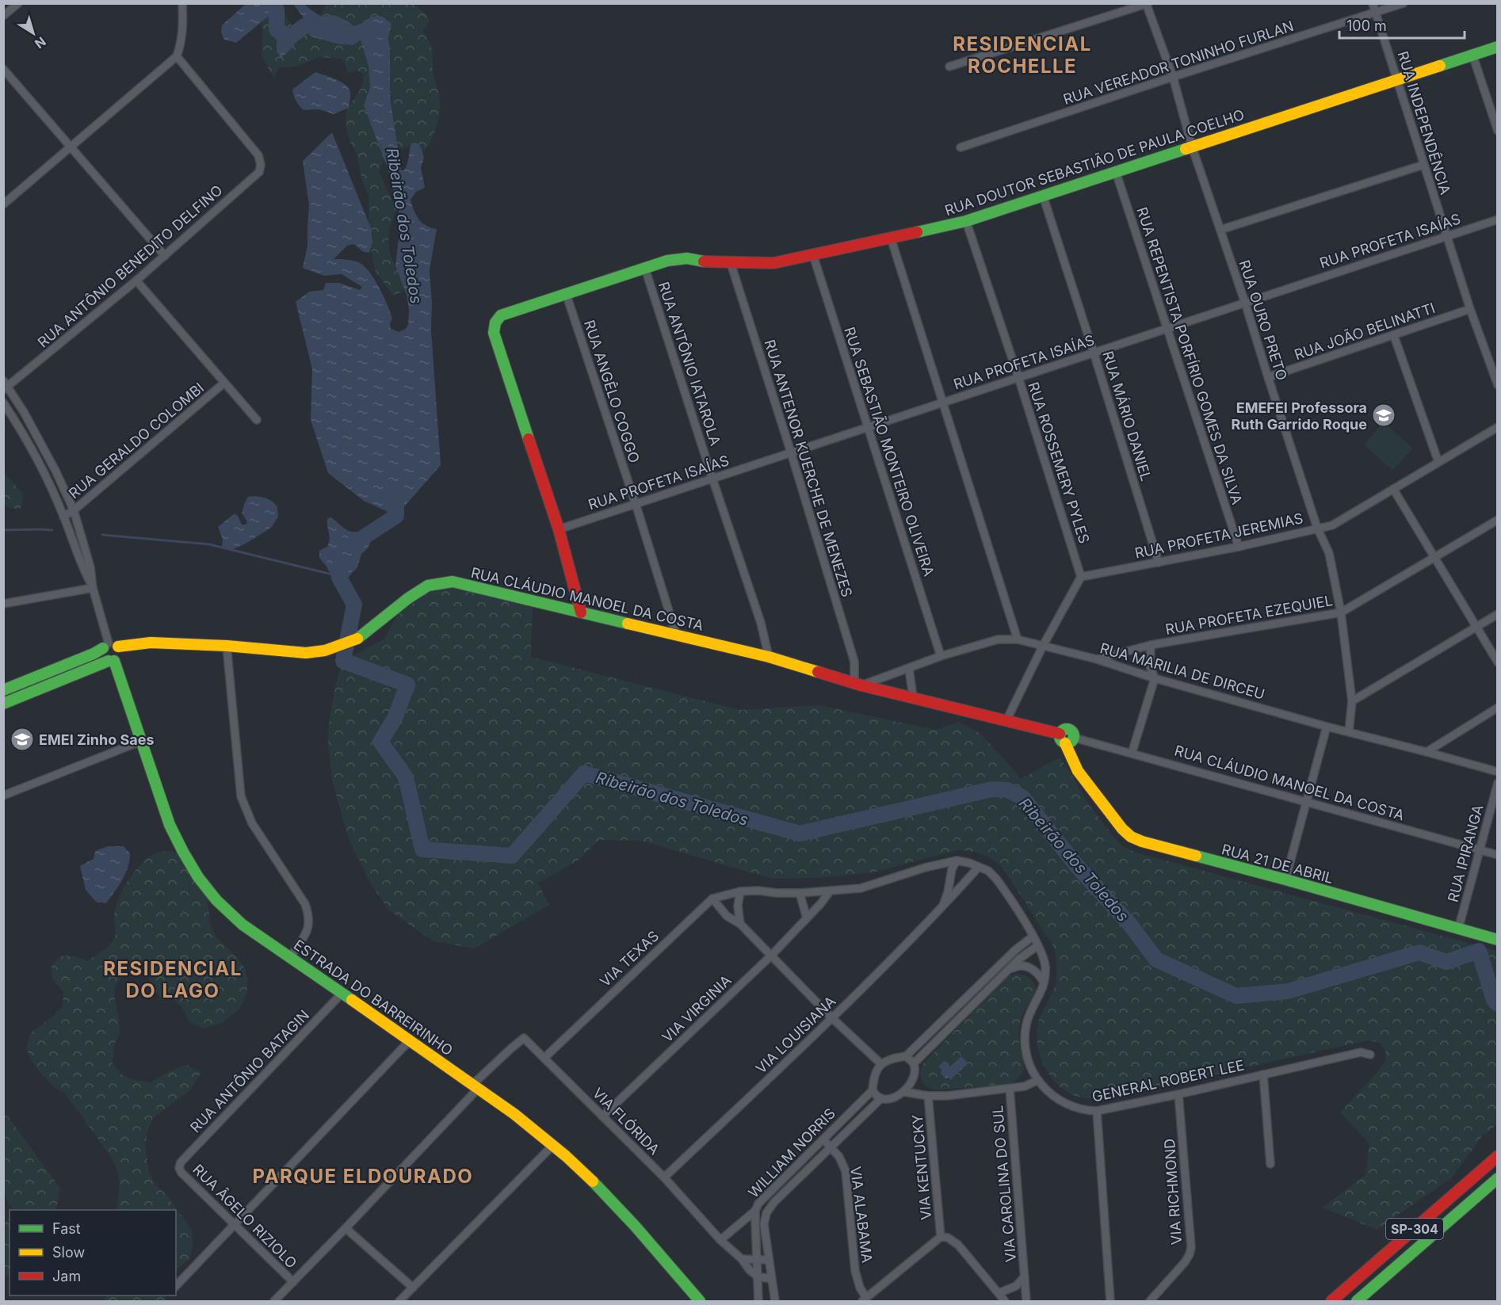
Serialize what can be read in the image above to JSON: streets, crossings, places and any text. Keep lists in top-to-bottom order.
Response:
{
  "streets": {
    "main road": [
      "RUA DOUTOR SEBASTIÃO DE PAULA COELHO",
      "RUA CLÁUDIO MANOEL DA COSTA",
      "RUA 21 DE ABRIL",
      "ESTRADA DO BARREIRINHO",
      "SP-304"
    ],
    "street": [
      "RUA VEREADOR TONINHO FURLAN",
      "RUA INDEPENDÊNCIA",
      "RUA PROFETA ISAÍAS",
      "RUA ANTÔNIO BENEDITO DELFINO",
      "RUA OURO PRETO",
      "RUA JOÃO BELINATTI",
      "RUA REPENTISTA PORFÍRIO GOMES DA SILVA",
      "RUA ANTÔNIO IATAROLA",
      "RUA ANGÊLO COGGO",
      "RUA MÁRIO DANIEL",
      "RUA GERALDO COLOMBI",
      "RUA SEBASTIÃO MONTEIRO OLIVEIRA",
      "RUA ROSSEMERY PYLES",
      "RUA ANTENOR KUERCHE DE MENEZES",
      "RUA PROFETA JEREMIAS",
      "RUA PROFETA EZEQUIEL",
      "RUA MARILIA DE DIRCEU",
      "RUA IPIRANGA",
      "VIA TEXAS",
      "VIA VIRGINIA",
      "VIA LOUISIANA",
      "RUA ANTÔNIO BATAGIN",
      "GENERAL ROBERT LEE",
      "VIA FLÓRIDA",
      "WILLIAM NORRIS",
      "VIA KENTUCKY",
      "VIA CAROLINA DO SUL",
      "VIA RICHMOND",
      "VIA ALABAMA",
      "RUA ÂGELO RIZIOLO"
    ]
  },
  "crossings": [
    ["RUA VEREADOR TONINHO FURLAN", "RUA INDEPENDÊNCIA"],
    ["RUA VEREADOR TONINHO FURLAN", "RUA OURO PRETO"],
    ["RUA INDEPENDÊNCIA", "RUA DOUTOR SEBASTIÃO DE PAULA COELHO"],
    ["RUA INDEPENDÊNCIA", "RUA PROFETA ISAÍAS"],
    ["RUA INDEPENDÊNCIA", "RUA JOÃO BELINATTI"],
    ["RUA DOUTOR SEBASTIÃO DE PAULA COELHO", "RUA PROFETA ISAÍAS"],
    ["RUA DOUTOR SEBASTIÃO DE PAULA COELHO", "RUA OURO PRETO"],
    ["RUA DOUTOR SEBASTIÃO DE PAULA COELHO", "RUA REPENTISTA PORFÍRIO GOMES DA SILVA"],
    ["RUA DOUTOR SEBASTIÃO DE PAULA COELHO", "RUA ANTÔNIO IATAROLA"],
    ["RUA DOUTOR SEBASTIÃO DE PAULA COELHO", "RUA ANGÊLO COGGO"],
    ["RUA DOUTOR SEBASTIÃO DE PAULA COELHO", "RUA MÁRIO DANIEL"],
    ["RUA DOUTOR SEBASTIÃO DE PAULA COELHO", "RUA SEBASTIÃO MONTEIRO OLIVEIRA"],
    ["RUA DOUTOR SEBASTIÃO DE PAULA COELHO", "RUA ROSSEMERY PYLES"],
    ["RUA DOUTOR SEBASTIÃO DE PAULA COELHO", "RUA ANTENOR KUERCHE DE MENEZES"],
    ["RUA PROFETA ISAÍAS", "RUA OURO PRETO"],
    ["RUA PROFETA ISAÍAS", "RUA REPENTISTA PORFÍRIO GOMES DA SILVA"],
    ["RUA PROFETA ISAÍAS", "RUA ANTÔNIO IATAROLA"],
    ["RUA PROFETA ISAÍAS", "RUA ANGÊLO COGGO"],
    ["RUA PROFETA ISAÍAS", "RUA MÁRIO DANIEL"],
    ["RUA PROFETA ISAÍAS", "RUA SEBASTIÃO MONTEIRO OLIVEIRA"],
    ["RUA PROFETA ISAÍAS", "RUA ROSSEMERY PYLES"],
    ["RUA PROFETA ISAÍAS", "RUA ANTENOR KUERCHE DE MENEZES"],
    ["RUA OURO PRETO", "RUA JOÃO BELINATTI"],
    ["RUA OURO PRETO", "RUA PROFETA JEREMIAS"],
    ["RUA OURO PRETO", "RUA PROFETA EZEQUIEL"],
    ["RUA OURO PRETO", "RUA MARILIA DE DIRCEU"],
    ["RUA REPENTISTA PORFÍRIO GOMES DA SILVA", "RUA PROFETA JEREMIAS"],
    ["RUA ANTÔNIO IATAROLA", "RUA CLÁUDIO MANOEL DA COSTA"],
    ["RUA ANGÊLO COGGO", "RUA CLÁUDIO MANOEL DA COSTA"],
    ["RUA MÁRIO DANIEL", "RUA PROFETA JEREMIAS"],
    ["RUA SEBASTIÃO MONTEIRO OLIVEIRA", "RUA MARILIA DE DIRCEU"],
    ["RUA ROSSEMERY PYLES", "RUA PROFETA JEREMIAS"],
    ["RUA ANTENOR KUERCHE DE MENEZES", "RUA CLÁUDIO MANOEL DA COSTA"],
    ["RUA ANTENOR KUERCHE DE MENEZES", "RUA MARILIA DE DIRCEU"],
    ["RUA CLÁUDIO MANOEL DA COSTA", "RUA MARILIA DE DIRCEU"],
    ["RUA CLÁUDIO MANOEL DA COSTA", "RUA IPIRANGA"],
    ["RUA CLÁUDIO MANOEL DA COSTA", "RUA 21 DE ABRIL"],
    ["RUA CLÁUDIO MANOEL DA COSTA", "ESTRADA DO BARREIRINHO"],
    ["RUA PROFETA EZEQUIEL", "RUA MARILIA DE DIRCEU"],
    ["RUA IPIRANGA", "RUA 21 DE ABRIL"],
    ["VIA TEXAS", "GENERAL ROBERT LEE"],
    ["VIA TEXAS", "VIA FLÓRIDA"],
    ["ESTRADA DO BARREIRINHO", "RUA ANTÔNIO BATAGIN"],
    ["ESTRADA DO BARREIRINHO", "VIA FLÓRIDA"],
    ["VIA VIRGINIA", "GENERAL ROBERT LEE"],
    ["VIA VIRGINIA", "VIA FLÓRIDA"],
    ["VIA LOUISIANA", "GENERAL ROBERT LEE"],
    ["VIA LOUISIANA", "VIA FLÓRIDA"],
    ["RUA ANTÔNIO BATAGIN", "RUA ÂGELO RIZIOLO"],
    ["GENERAL ROBERT LEE", "VIA RICHMOND"],
    ["VIA FLÓRIDA", "WILLIAM NORRIS"],
    ["WILLIAM NORRIS", "VIA ALABAMA"]
  ],
  "districts": ["RESIDENCIAL ROCHELLE", "RESIDENCIAL DO LAGO", "PARQUE ELDOURADO"],
  "water": ["Ribeirão dos Toledos"],
  "places": {
    "school or university": ["EMEFEI Professora Ruth Garrido Roque", "EMEI Zinho Saes"]
  },
  "legend": ["Fast", "Slow", "Jam"],
  "scale_bar": "100 m",
  "north": "bottom right"
}
